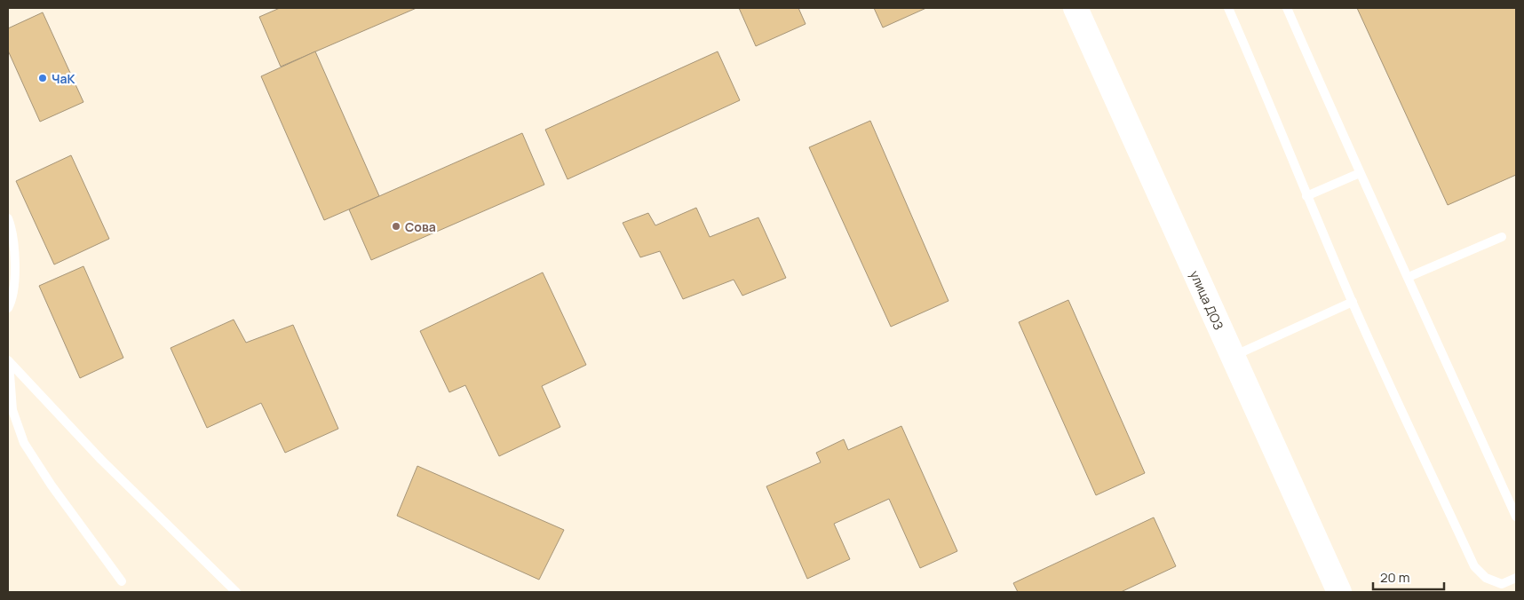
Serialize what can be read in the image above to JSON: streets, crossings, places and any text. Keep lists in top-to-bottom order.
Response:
{
  "streets": {
    "main road": ["улица ДОЗ"]
  },
  "places": ["ЧаК", "Сова"],
  "scale_bar": "20 m"
}
